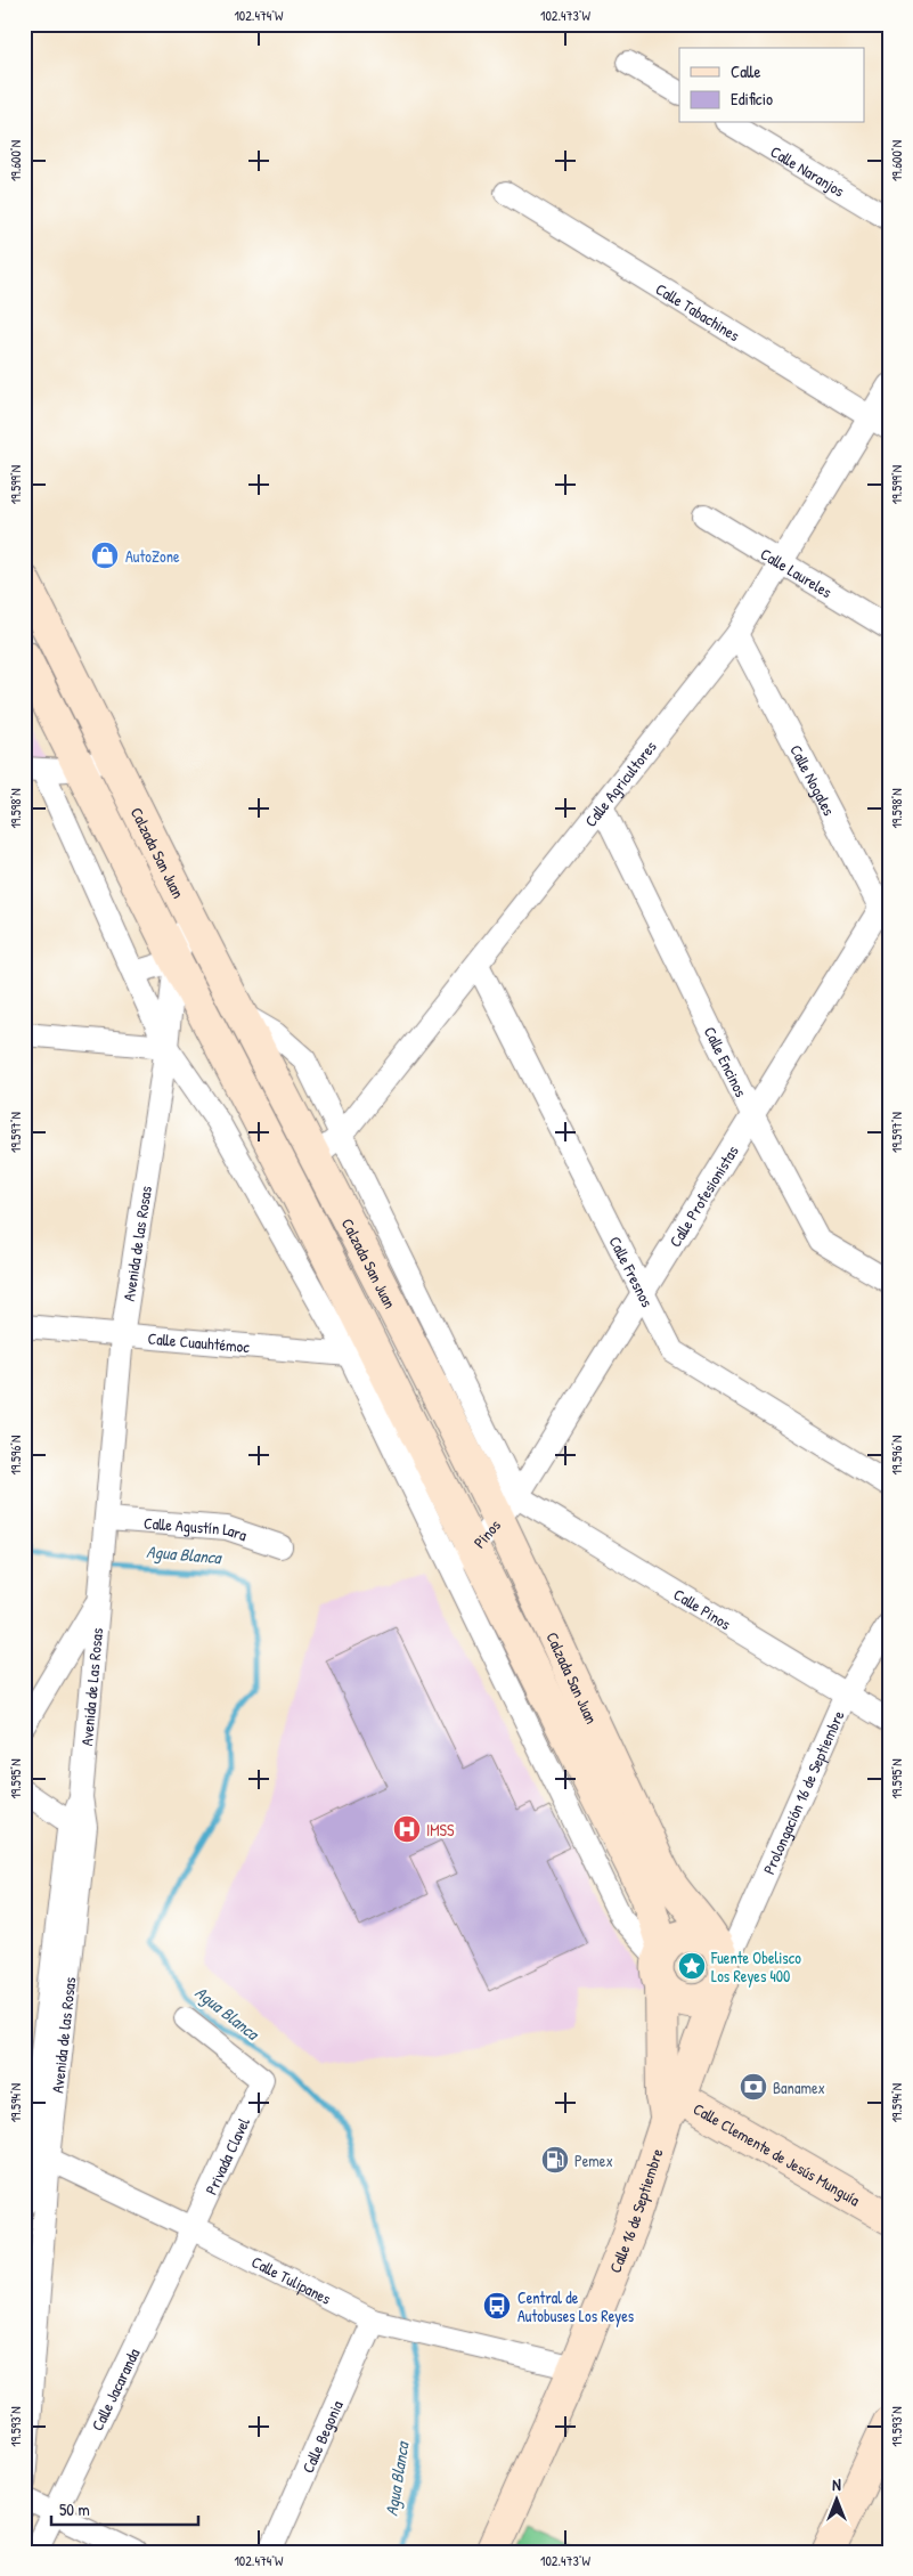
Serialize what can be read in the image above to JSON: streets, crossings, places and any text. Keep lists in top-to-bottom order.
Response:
{
  "streets": {
    "main road": ["Calzada San Juan", "Calle Clemente de Jesús Munguía", "Calle 16 de Septiembre"],
    "street": [
      "Calle Naranjos",
      "Calle Tabachines",
      "Calle Laureles",
      "Calle Nogales",
      "Calle Agricultores",
      "Calle Encinos",
      "Calle Profesionistas",
      "Avenida de las Rosas",
      "Calle Fresnos",
      "Calle Cuauhtémoc",
      "Calle Agustín Lara",
      "Pinos",
      "Calle Pinos",
      "Avenida de Las Rosas",
      "Prolongación 16 de Septiembre",
      "Privada Clavel",
      "Calle Tulipanes",
      "Calle Jacaranda",
      "Calle Begonia"
    ]
  },
  "crossings": [
    ["Calle Tabachines", "Calle Agricultores"],
    ["Calle Laureles", "Calle Agricultores"],
    ["Calle Nogales", "Calle Agricultores"],
    ["Calle Nogales", "Calle Profesionistas"],
    ["Calle Agricultores", "Calzada San Juan"],
    ["Calle Agricultores", "Calle Encinos"],
    ["Calle Agricultores", "Calle Fresnos"],
    ["Calzada San Juan", "Calle Profesionistas"],
    ["Calzada San Juan", "Avenida de las Rosas"],
    ["Calzada San Juan", "Calle Cuauhtémoc"],
    ["Calzada San Juan", "Pinos"],
    ["Calzada San Juan", "Calle Pinos"],
    ["Calzada San Juan", "Prolongación 16 de Septiembre"],
    ["Calzada San Juan", "Calle 16 de Septiembre"],
    ["Calle Encinos", "Calle Profesionistas"],
    ["Calle Profesionistas", "Calle Fresnos"],
    ["Calle Profesionistas", "Pinos"],
    ["Calle Profesionistas", "Calle Pinos"],
    ["Avenida de las Rosas", "Calle Cuauhtémoc"],
    ["Avenida de las Rosas", "Calle Agustín Lara"],
    ["Avenida de las Rosas", "Avenida de Las Rosas"],
    ["Avenida de las Rosas", "Calle Tulipanes"],
    ["Pinos", "Calle Pinos"],
    ["Calle Pinos", "Prolongación 16 de Septiembre"],
    ["Prolongación 16 de Septiembre", "Calle 16 de Septiembre"],
    ["Calle Clemente de Jesús Munguía", "Calle 16 de Septiembre"],
    ["Privada Clavel", "Calle Tulipanes"],
    ["Privada Clavel", "Calle Jacaranda"],
    ["Calle 16 de Septiembre", "Calle Tulipanes"],
    ["Calle Tulipanes", "Calle Jacaranda"],
    ["Calle Tulipanes", "Calle Begonia"]
  ],
  "water": ["Agua Blanca"],
  "places": {
    "shop": ["AutoZone"],
    "hospital": ["IMSS"],
    "place": ["Fuente Obelisco Los Reyes 400"],
    "bank": ["Banamex"],
    "fuel station": ["Pemex"],
    "bus stop": ["Central de Autobuses Los Reyes"]
  },
  "legend": ["Calle", "Edificio"],
  "scale_bar": "50 m",
  "north": "top",
  "coordinates": [
    "102.474°W",
    "102.473°W",
    "19.600°N",
    "19.599°N",
    "19.598°N",
    "19.597°N",
    "19.596°N",
    "19.595°N",
    "19.594°N",
    "19.593°N"
  ]
}
